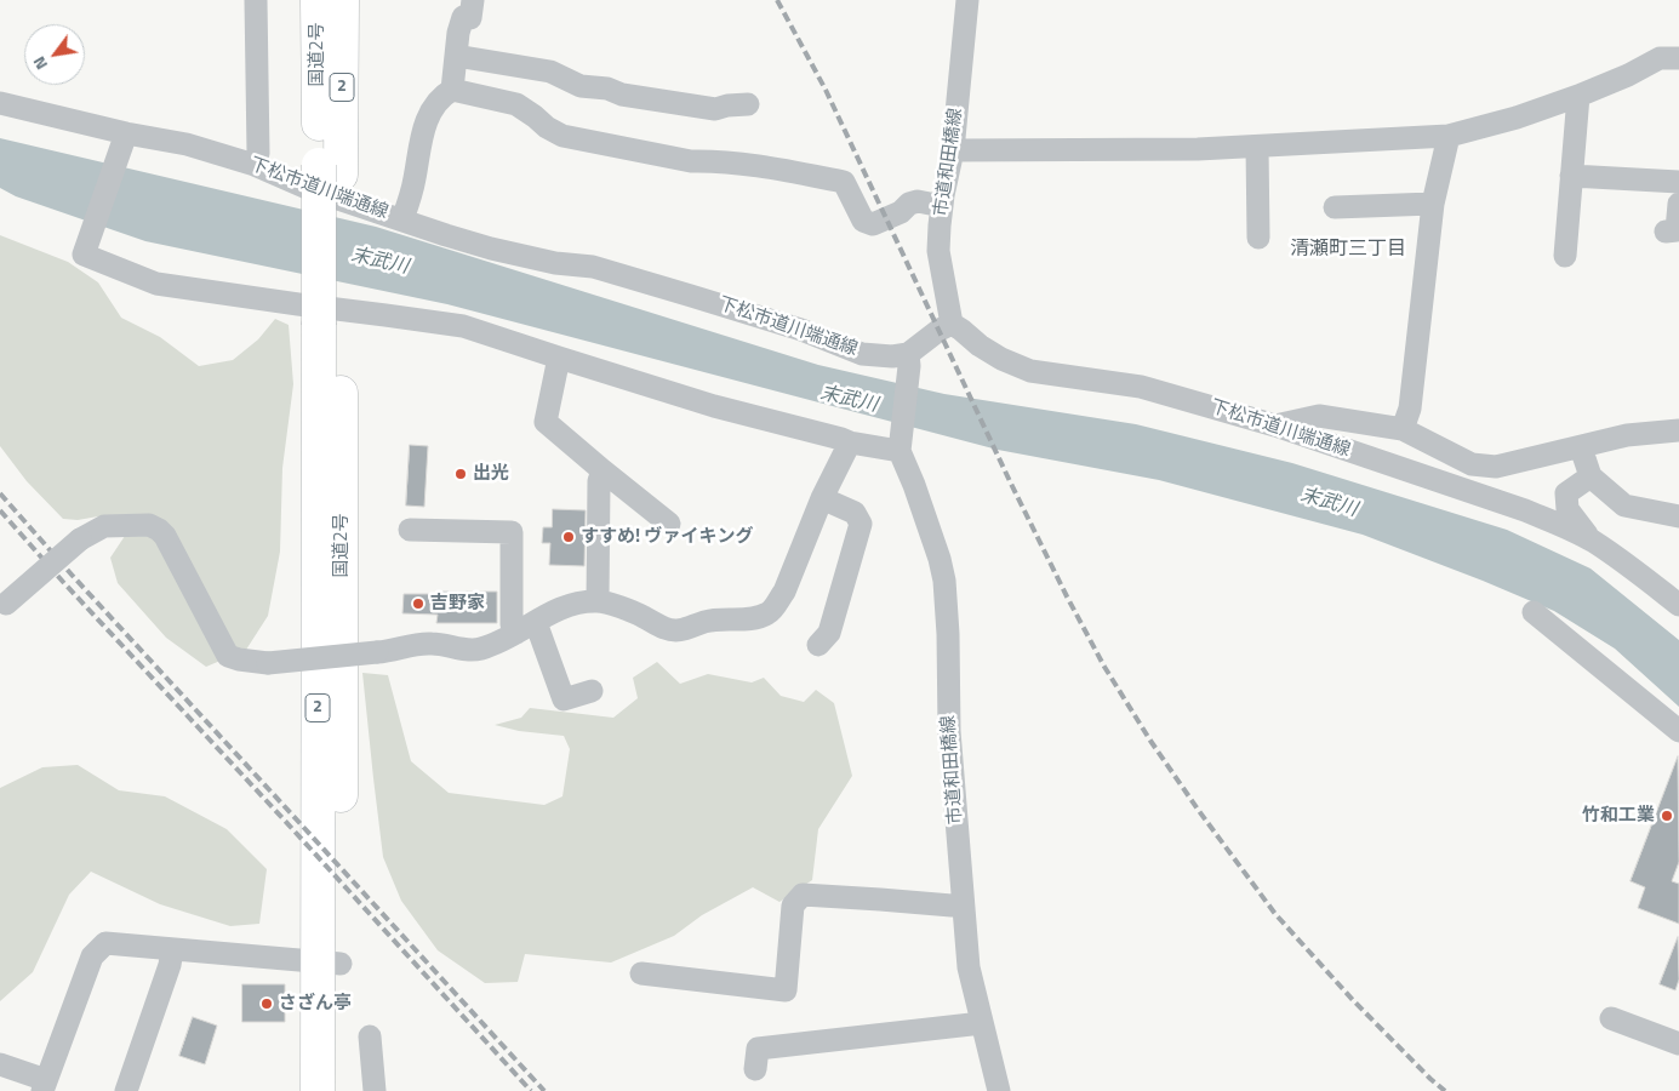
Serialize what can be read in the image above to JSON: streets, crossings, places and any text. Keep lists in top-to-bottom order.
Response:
{
  "streets": {
    "highway": ["国道2号", "2"],
    "street": ["市道和田橋線", "下松市道川端通線"]
  },
  "crossings": [
    ["市道和田橋線", "下松市道川端通線"]
  ],
  "districts": ["清瀬町三丁目"],
  "water": ["末武川"],
  "places": [
    "出光",
    "すすめ! ヴァイキング",
    "吉野家",
    "竹和工業",
    "さざん亭"
  ],
  "north": "bottom left"
}
